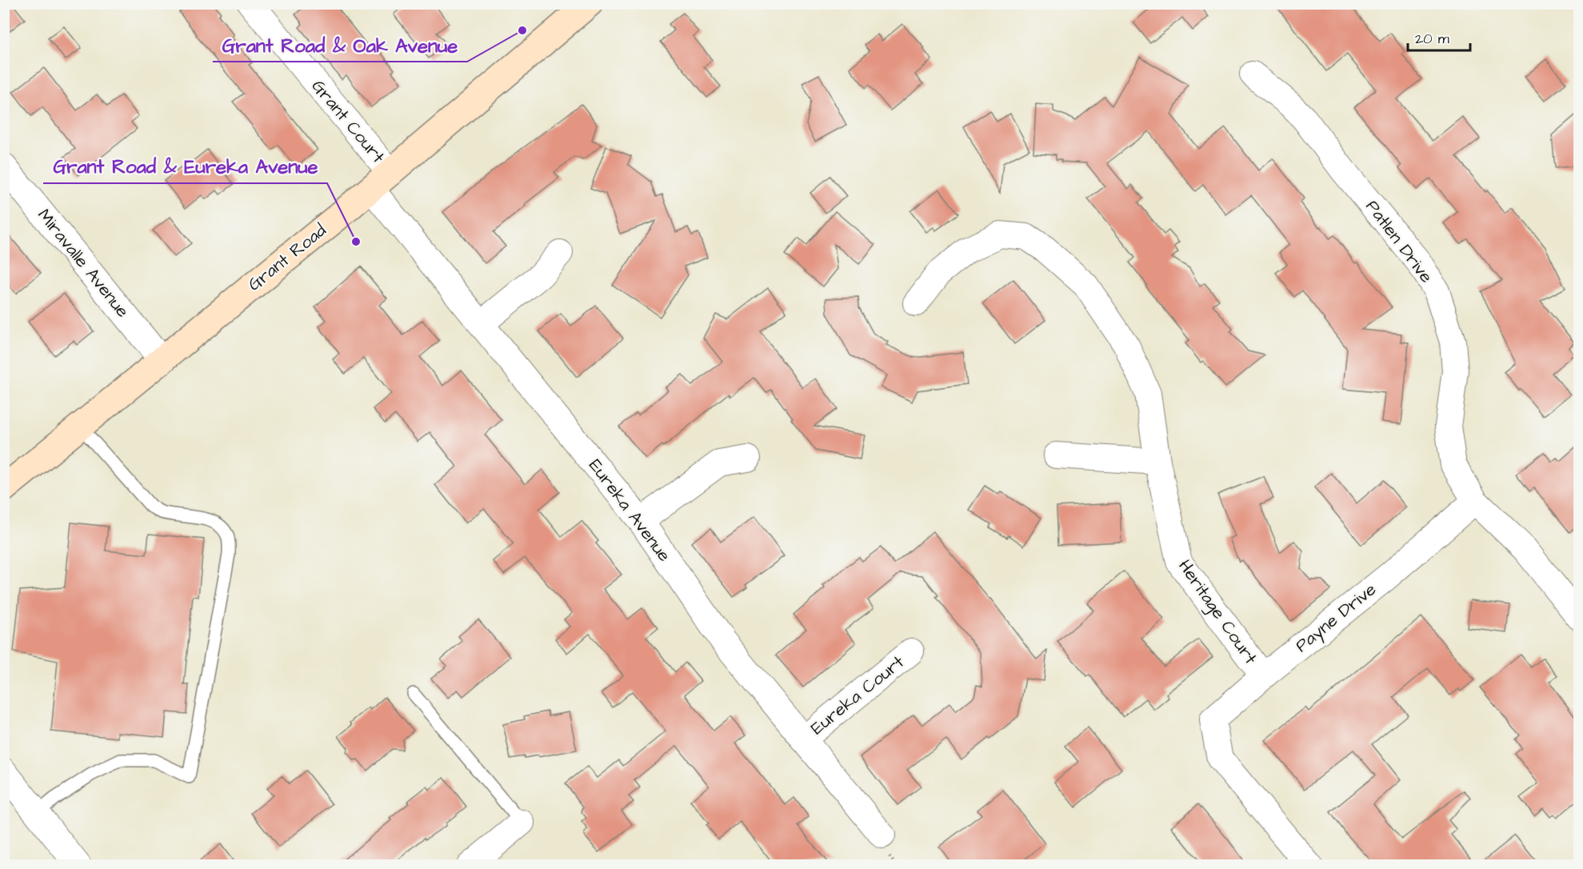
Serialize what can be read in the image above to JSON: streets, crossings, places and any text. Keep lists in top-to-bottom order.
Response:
{
  "streets": {
    "main road": ["Grant Road"],
    "street": [
      "Grant Court",
      "Patlen Drive",
      "Miravalle Avenue",
      "Eureka Avenue",
      "Heritage Court",
      "Payne Drive",
      "Eureka Court"
    ]
  },
  "crossings": [
    ["Grant Court", "Grant Road"],
    ["Grant Court", "Eureka Avenue"],
    ["Patlen Drive", "Payne Drive"],
    ["Grant Road", "Miravalle Avenue"],
    ["Grant Road", "Eureka Avenue"],
    ["Eureka Avenue", "Eureka Court"],
    ["Heritage Court", "Payne Drive"]
  ],
  "places": ["Grant Road & Oak Avenue", "Grant Road & Eureka Avenue"],
  "scale_bar": "20 m"
}
